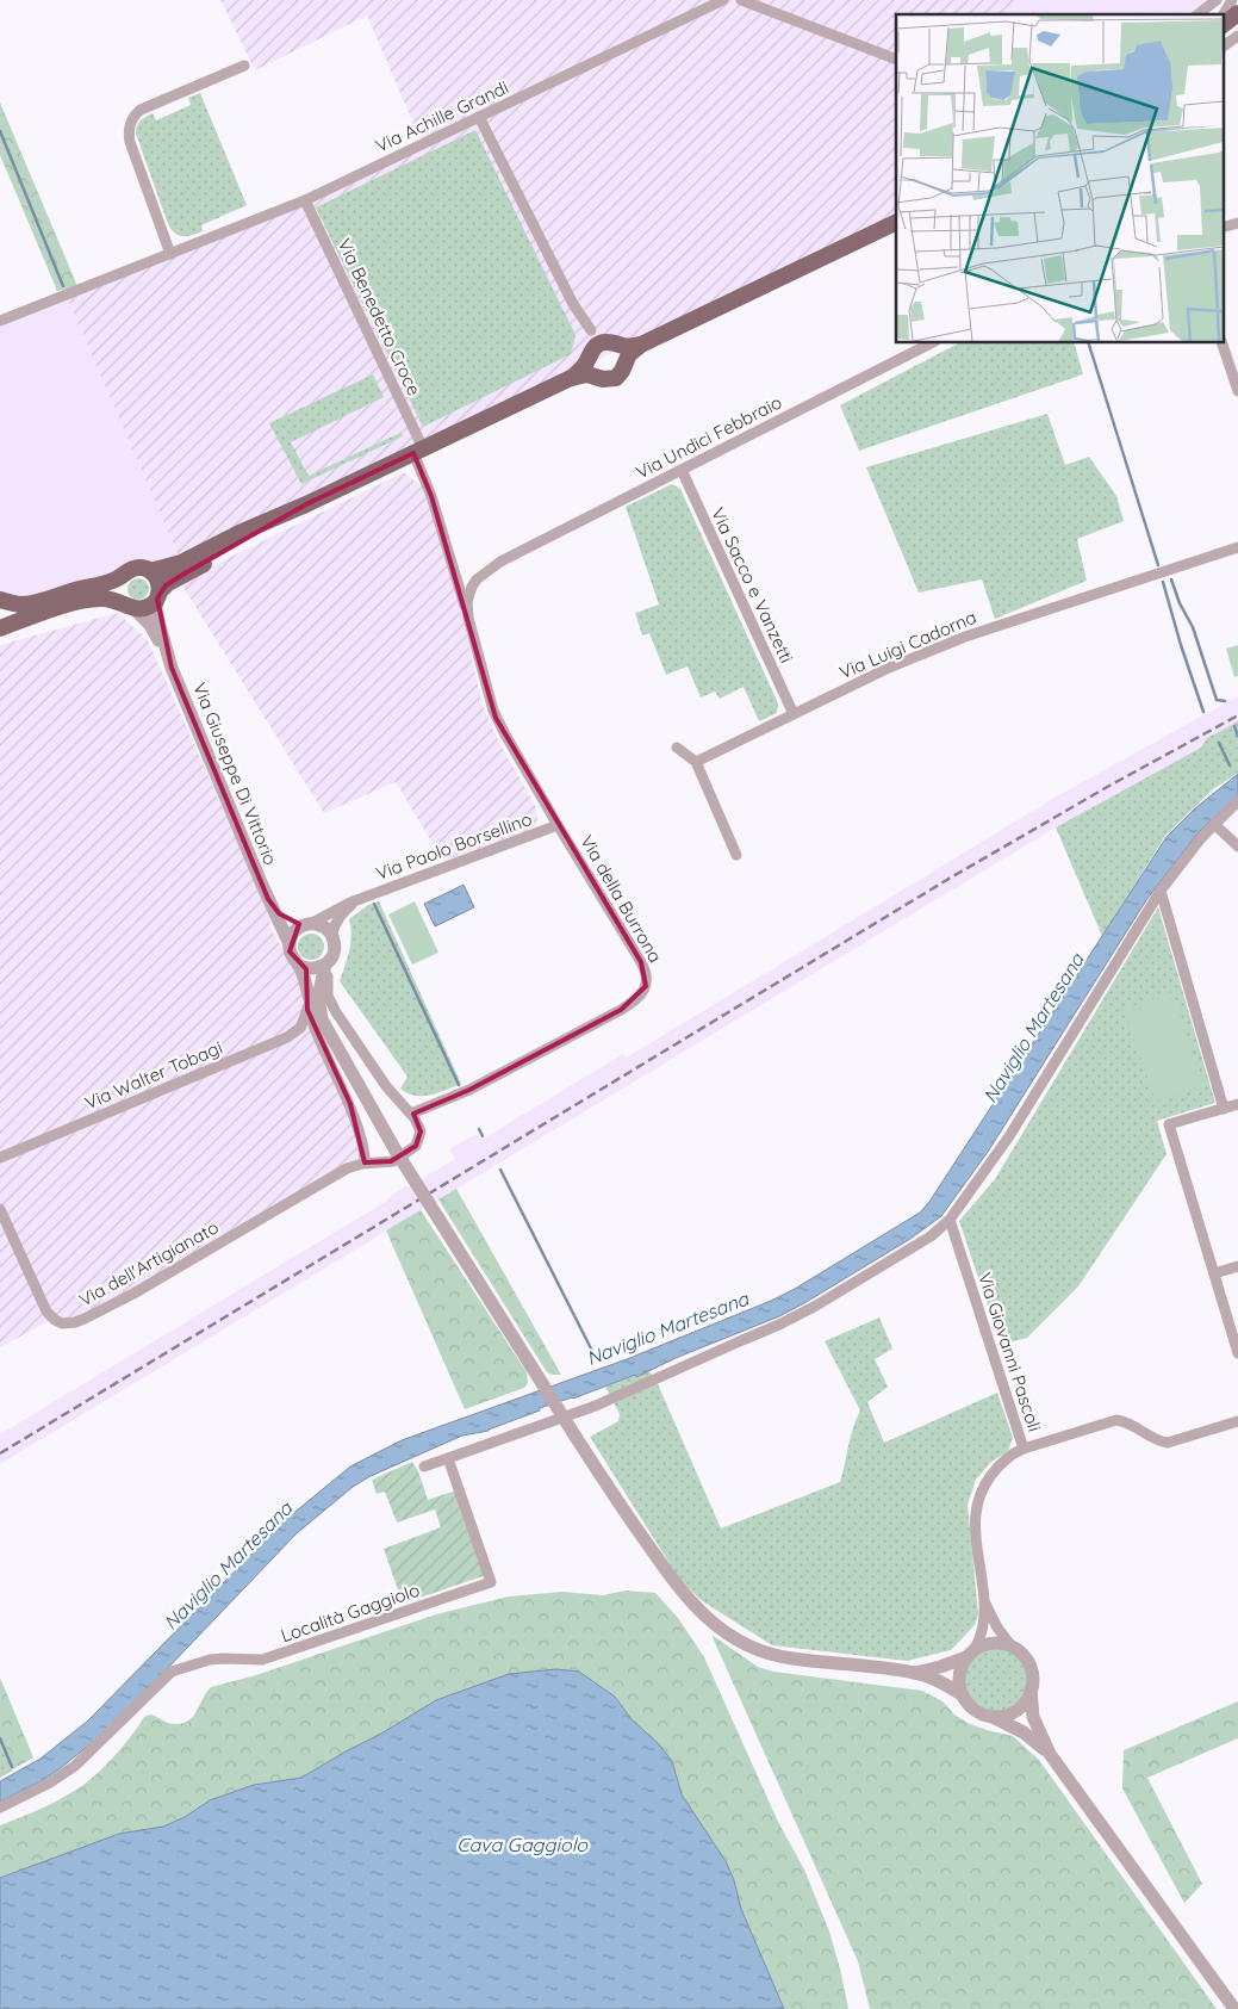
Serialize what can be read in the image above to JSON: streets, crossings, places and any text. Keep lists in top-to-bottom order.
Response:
{
  "streets": {
    "street": [
      "Via Achille Grandi",
      "Via Benedetto Croce",
      "Via Undici Febbraio",
      "Via Sacco e Vanzetti",
      "Via Luigi Cadorna",
      "Via Giuseppe Di Vittorio",
      "Via Paolo Borsellino",
      "Via della Burrona",
      "Via Walter Tobagi",
      "Via dell'Artigianato",
      "Via Giovanni Pascoli",
      "Località Gaggiolo"
    ]
  },
  "crossings": [
    ["Via Achille Grandi", "Via Benedetto Croce"],
    ["Via Benedetto Croce", "Via della Burrona"],
    ["Via Undici Febbraio", "Via Sacco e Vanzetti"],
    ["Via Undici Febbraio", "Via della Burrona"],
    ["Via Sacco e Vanzetti", "Via Luigi Cadorna"],
    ["Via Giuseppe Di Vittorio", "Via Paolo Borsellino"],
    ["Via Paolo Borsellino", "Via della Burrona"],
    ["Via della Burrona", "Via dell'Artigianato"]
  ],
  "water": ["Naviglio Martesana", "Cava Gaggiolo"]
}
